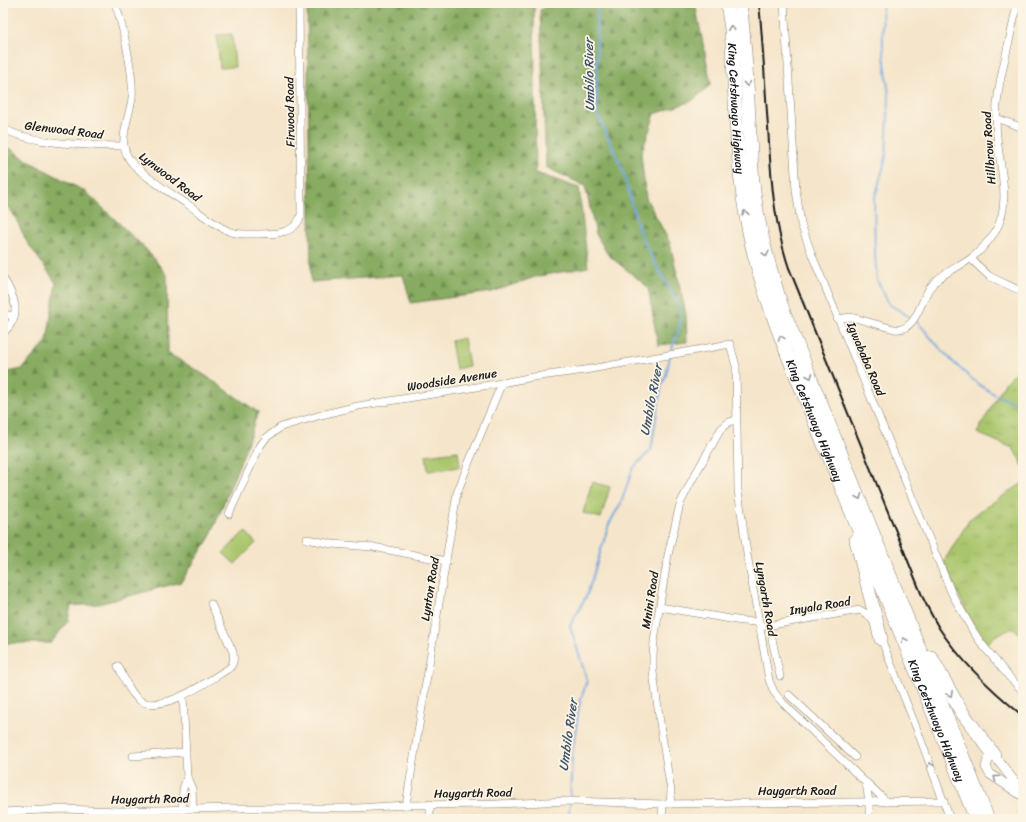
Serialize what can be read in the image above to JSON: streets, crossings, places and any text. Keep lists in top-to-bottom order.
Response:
{
  "streets": {
    "highway": ["King Cetshwayo Highway"],
    "street": [
      "Firwood Road",
      "Glenwood Road",
      "Hillbrow Road",
      "Lynwood Road",
      "Igwababa Road",
      "Woodside Avenue",
      "Lynton Road",
      "Lyngarth Road",
      "Mnini Road",
      "Inyala Road",
      "Haygarth Road"
    ]
  },
  "crossings": [
    ["Firwood Road", "Lynwood Road"],
    ["Glenwood Road", "Lynwood Road"],
    ["Hillbrow Road", "Igwababa Road"],
    ["Woodside Avenue", "Lynton Road"],
    ["Woodside Avenue", "Lyngarth Road"],
    ["Lynton Road", "Haygarth Road"],
    ["Lyngarth Road", "Mnini Road"],
    ["Lyngarth Road", "Inyala Road"],
    ["Lyngarth Road", "Haygarth Road"],
    ["Mnini Road", "Inyala Road"],
    ["Mnini Road", "Haygarth Road"],
    ["Inyala Road", "Haygarth Road"]
  ],
  "one_way": ["Inyala Road"],
  "water": ["Umbilo River"]
}
